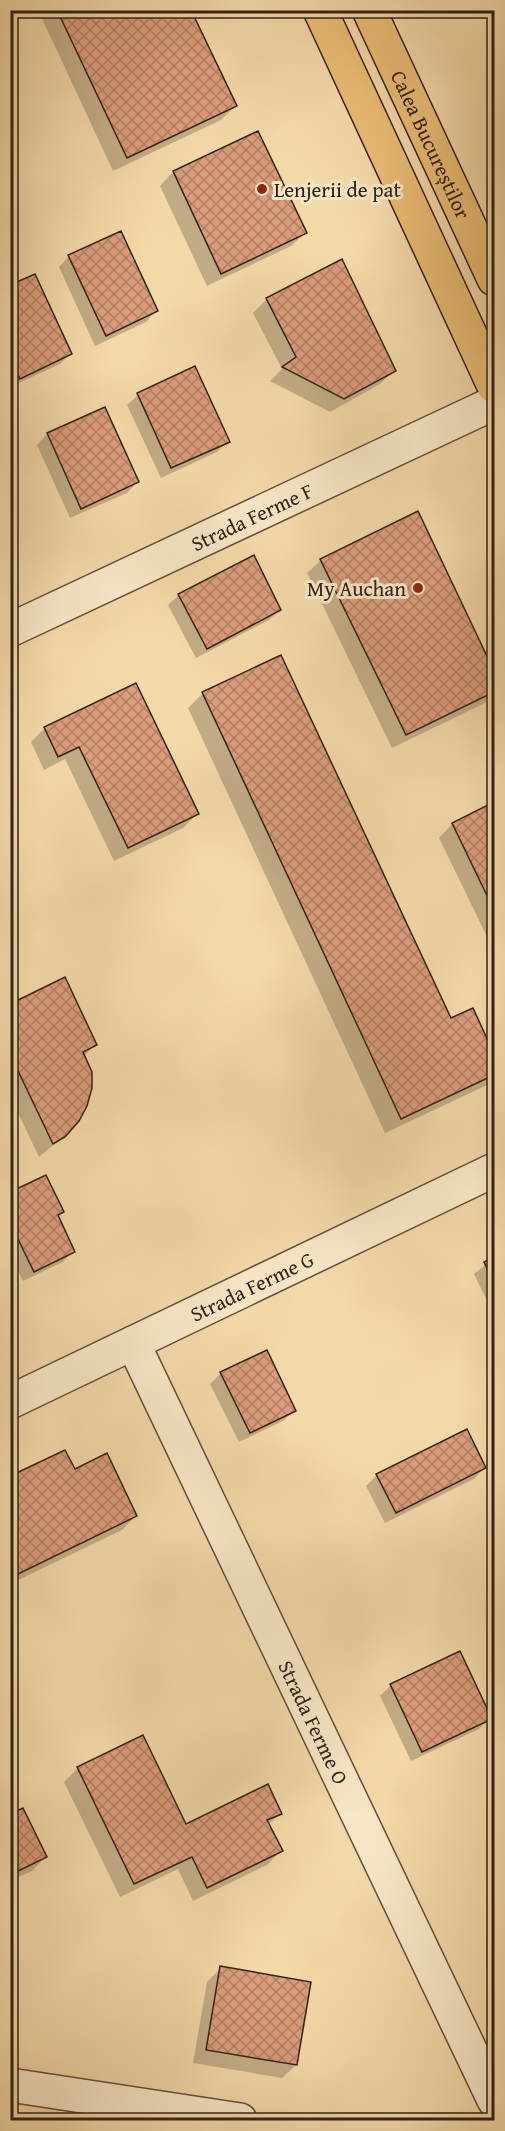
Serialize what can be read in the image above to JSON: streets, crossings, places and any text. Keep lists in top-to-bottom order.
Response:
{
  "streets": {
    "highway": ["Calea Bucureștilor"],
    "street": ["Strada Ferme F", "Strada Ferme G", "Strada Ferme O"]
  },
  "crossings": [
    ["Strada Ferme G", "Strada Ferme O"]
  ],
  "places": ["Lenjerii de pat", "My Auchan"]
}
